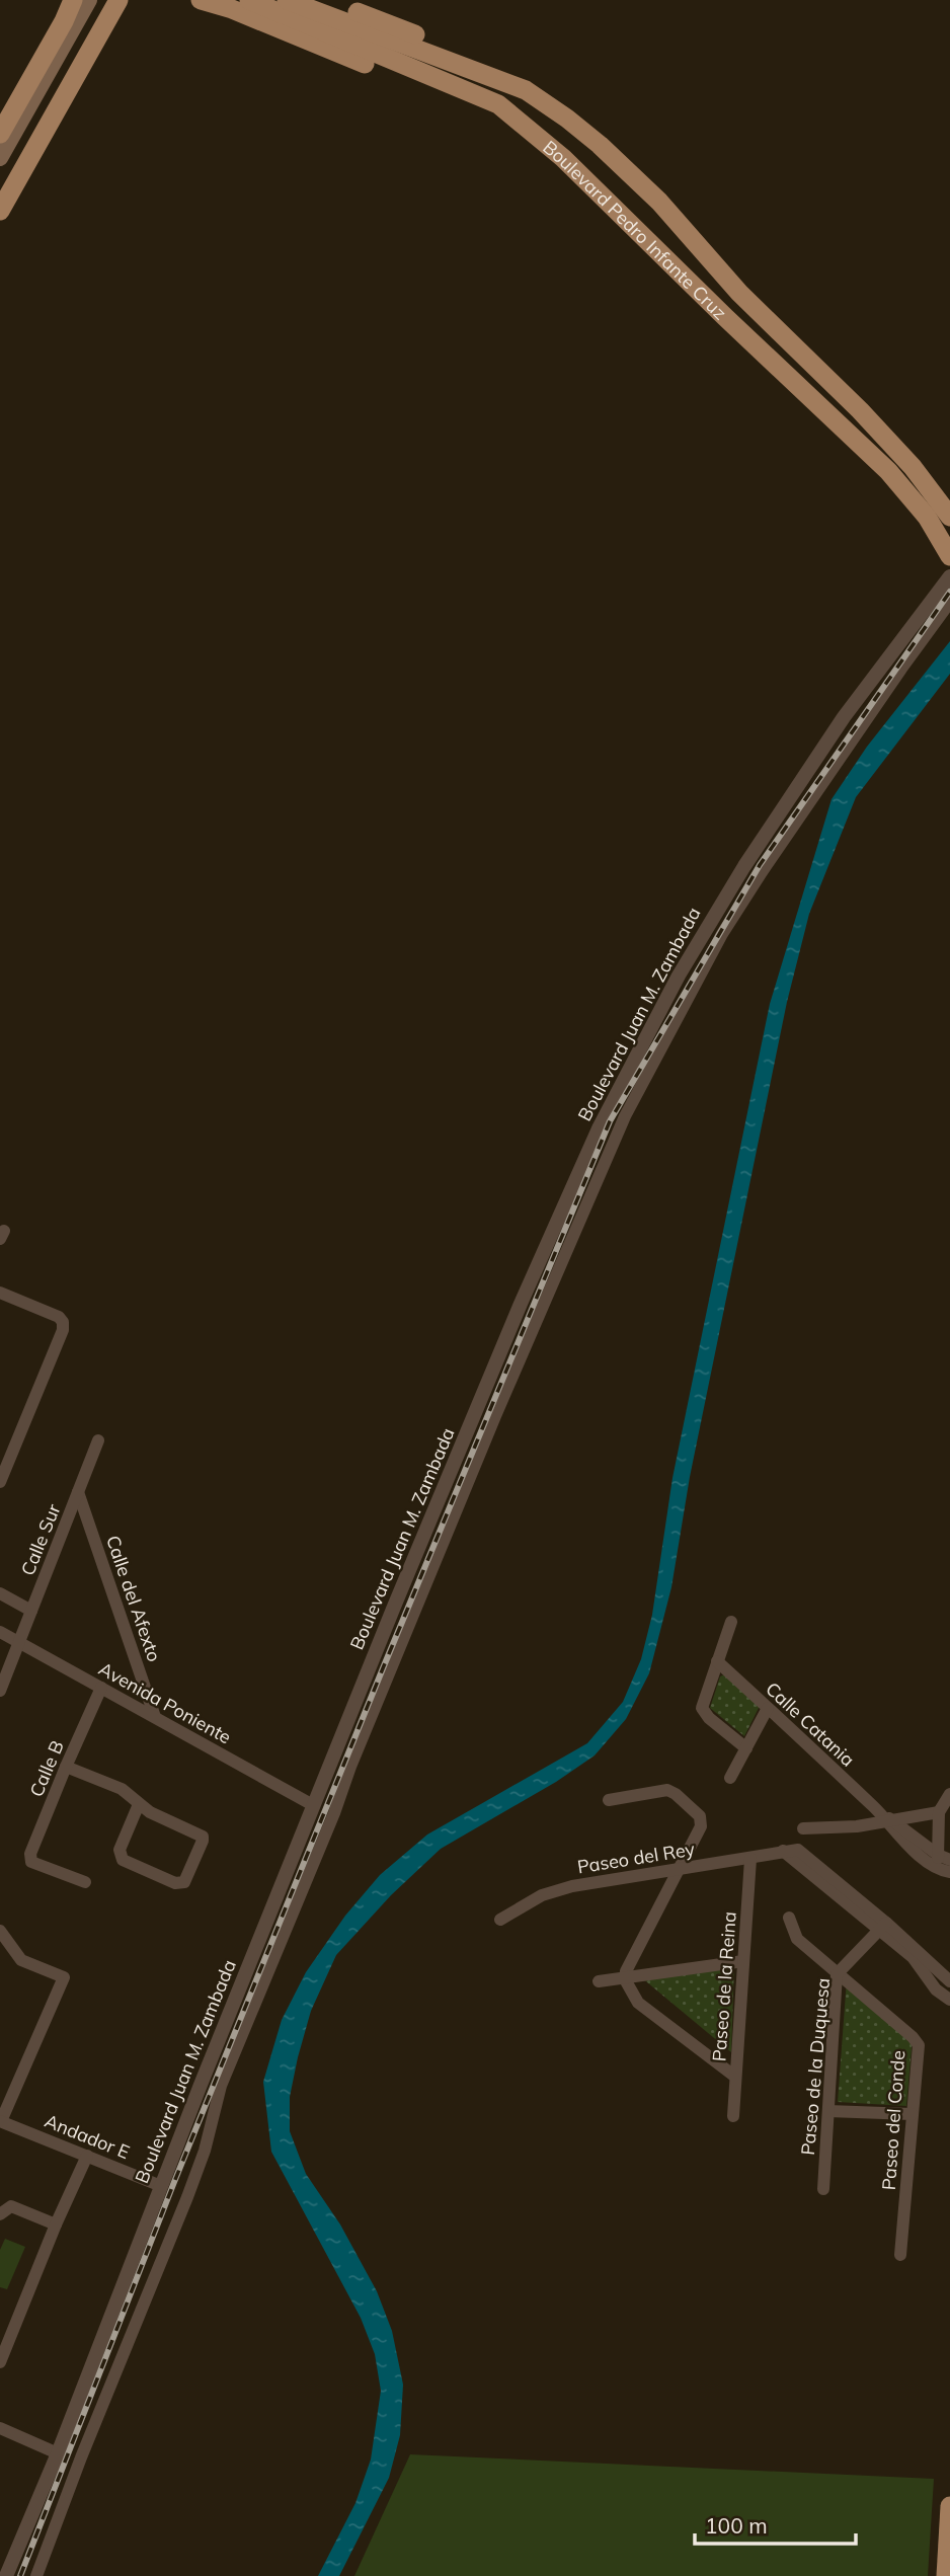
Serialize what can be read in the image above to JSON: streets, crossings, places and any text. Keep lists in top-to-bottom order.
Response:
{
  "streets": {
    "highway": ["Boulevard Pedro Infante Cruz"],
    "street": [
      "Boulevard Juan M. Zambada",
      "Calle Sur",
      "Calle del Afexto",
      "Avenida Poniente",
      "Calle Catania",
      "Calle B",
      "Paseo del Rey",
      "Paseo de la Reina",
      "Paseo de la Duquesa",
      "Paseo del Conde",
      "Andador E"
    ]
  },
  "crossings": [
    ["Boulevard Juan M. Zambada", "Avenida Poniente"],
    ["Boulevard Juan M. Zambada", "Andador E"],
    ["Calle Sur", "Calle del Afexto"],
    ["Calle Sur", "Avenida Poniente"],
    ["Calle del Afexto", "Avenida Poniente"],
    ["Avenida Poniente", "Calle B"],
    ["Paseo del Rey", "Paseo de la Reina"],
    ["Paseo del Rey", "Paseo de la Duquesa"],
    ["Paseo de la Duquesa", "Paseo del Conde"]
  ],
  "scale_bar": "100 m"
}
